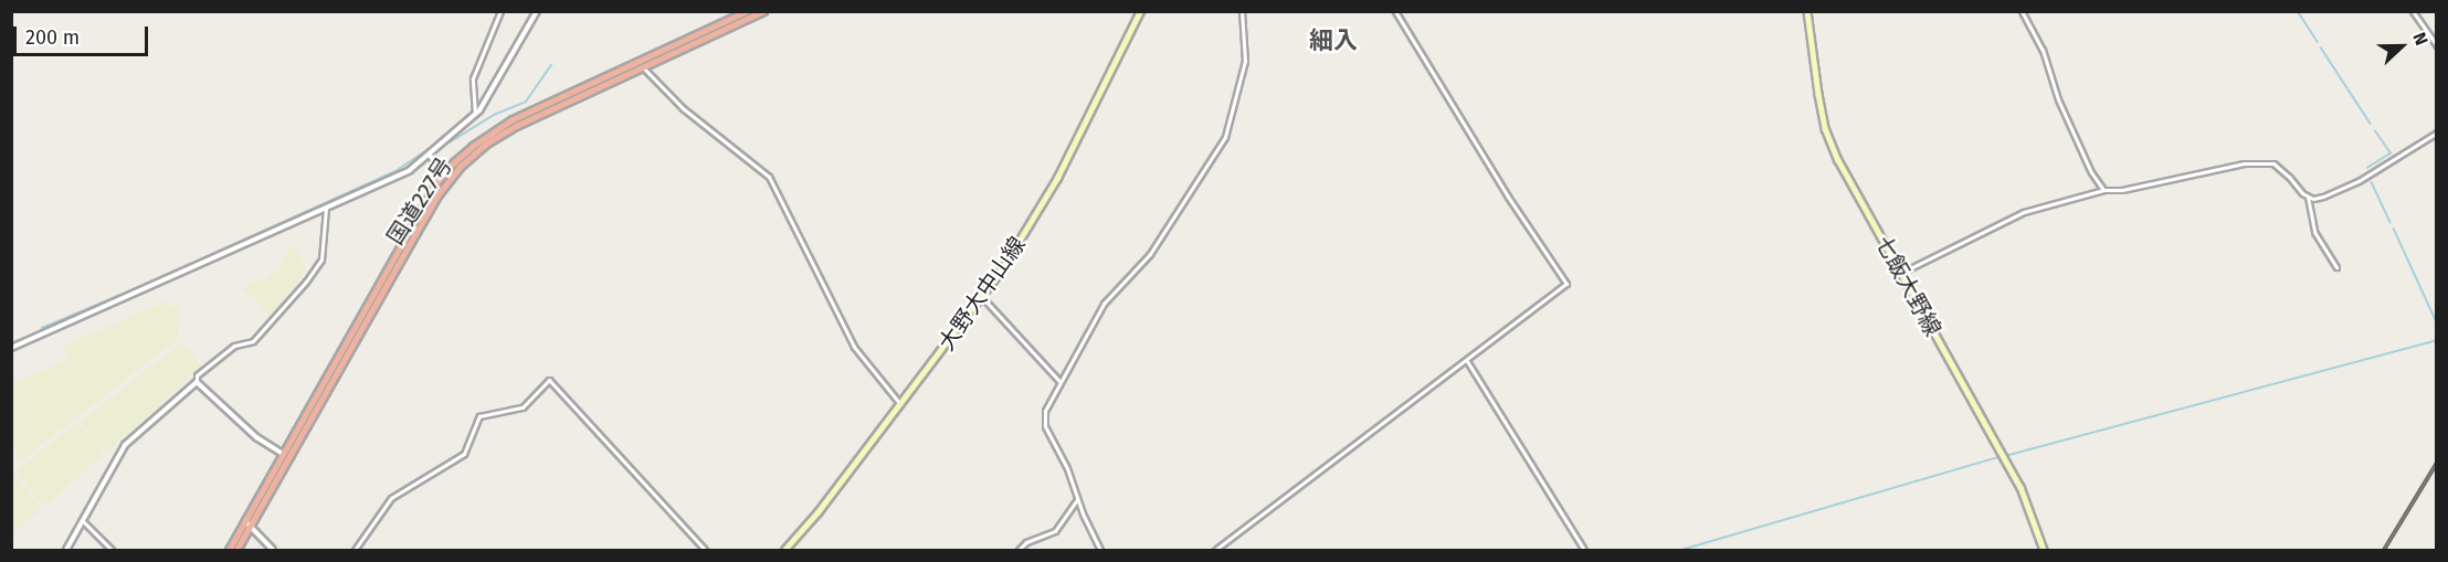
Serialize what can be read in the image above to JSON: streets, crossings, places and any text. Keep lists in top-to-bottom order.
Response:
{
  "streets": {
    "highway": ["国道227号"],
    "main road": ["七飯大野線", "大野大中山線"]
  },
  "districts": ["細入"],
  "scale_bar": "200 m",
  "north": "right"
}
